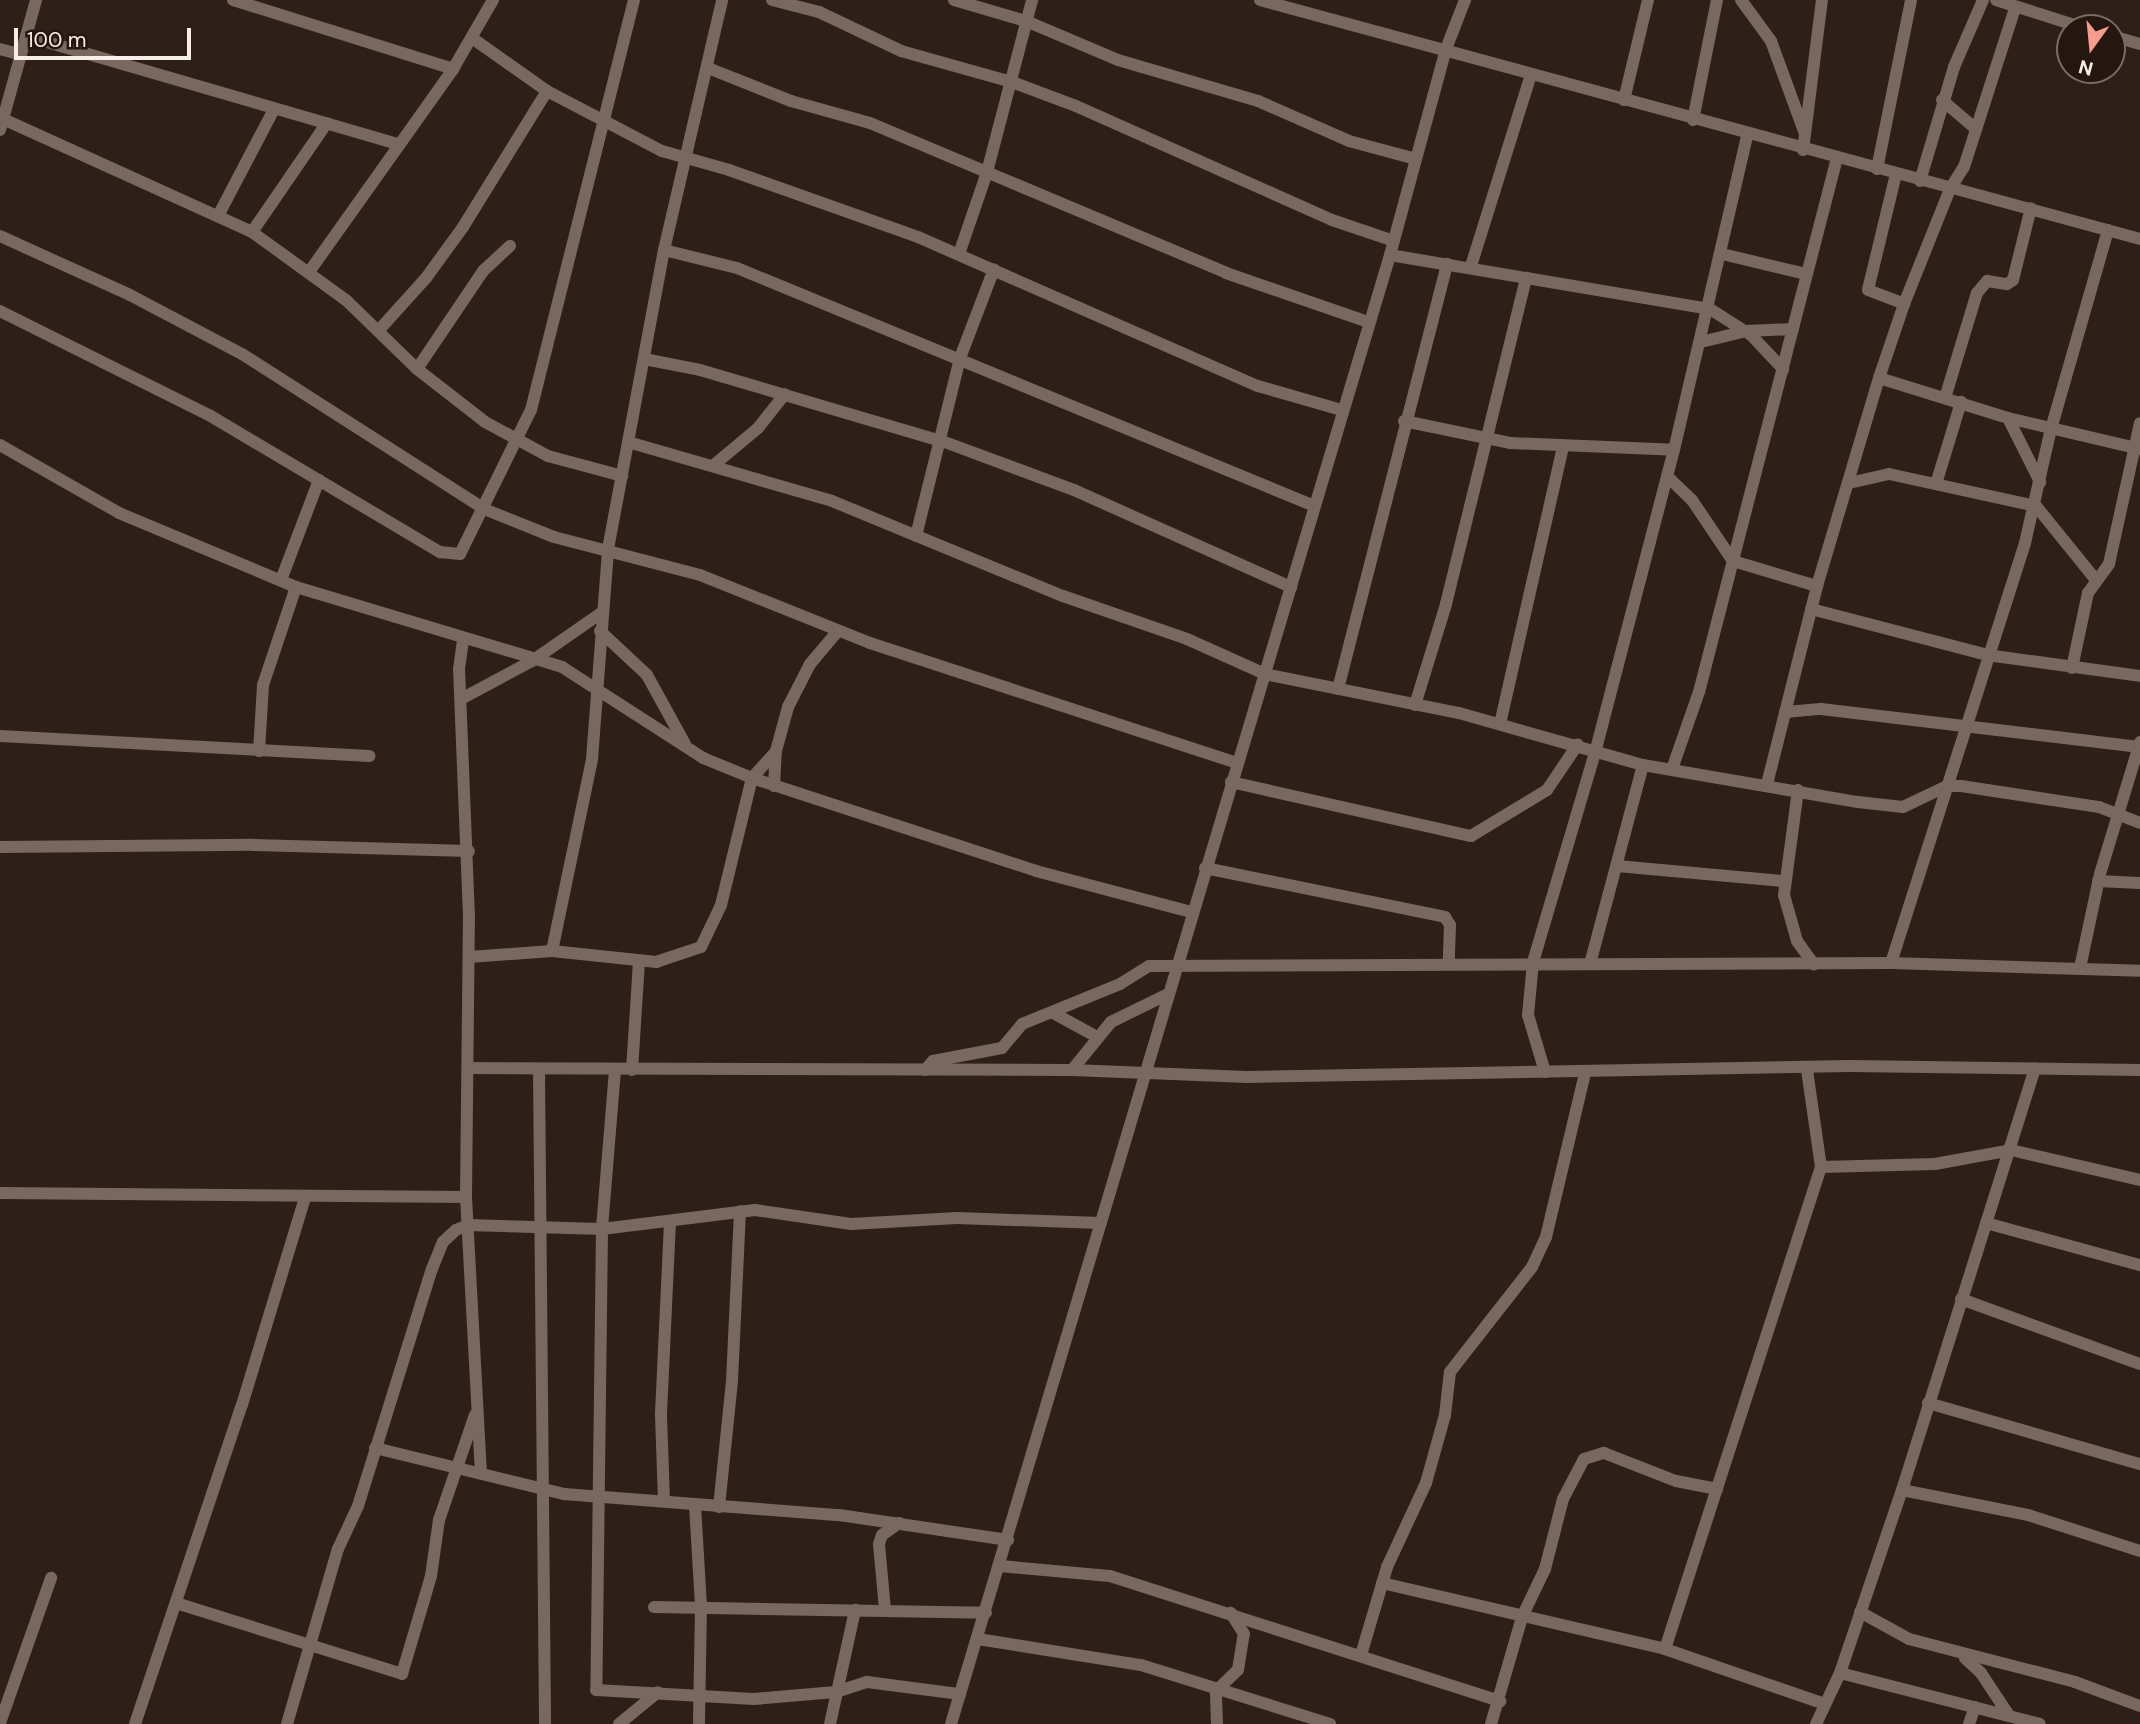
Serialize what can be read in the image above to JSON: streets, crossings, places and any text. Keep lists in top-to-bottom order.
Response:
{
  "scale_bar": "100 m",
  "north": "bottom"
}
